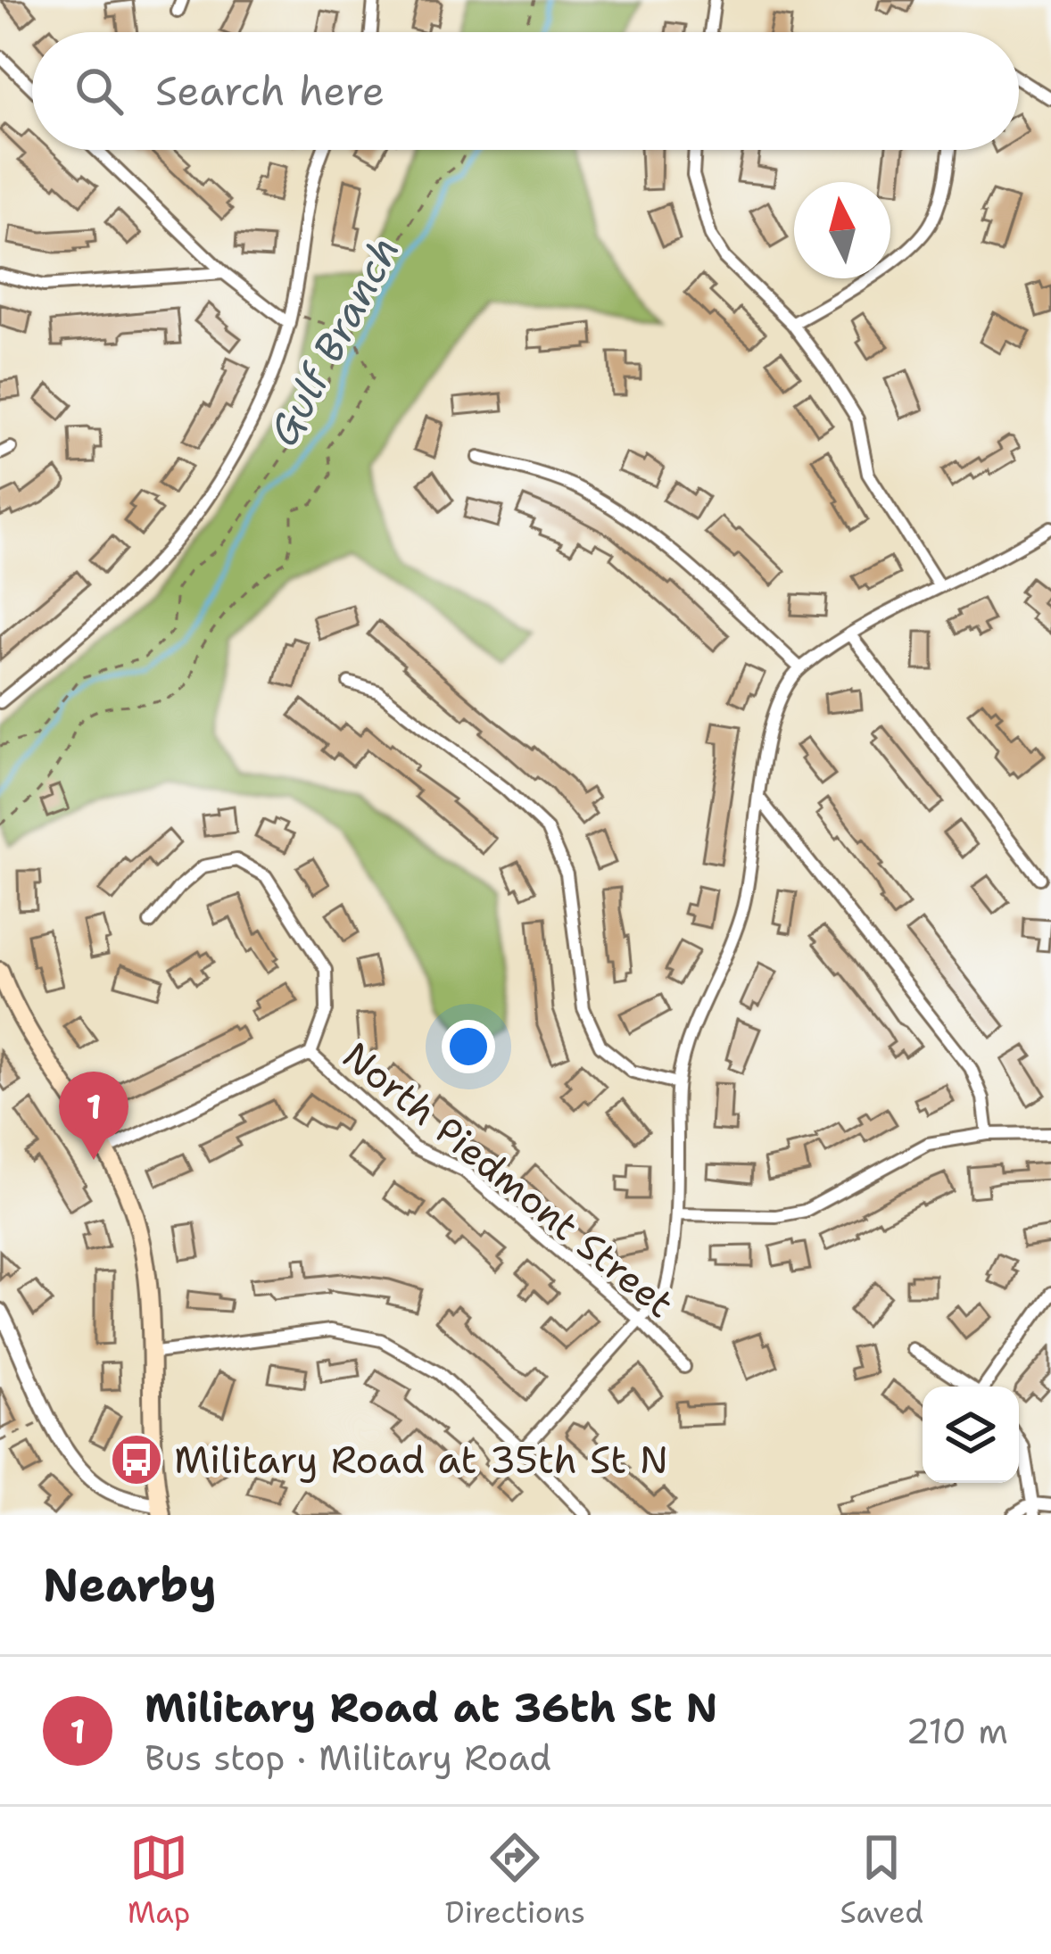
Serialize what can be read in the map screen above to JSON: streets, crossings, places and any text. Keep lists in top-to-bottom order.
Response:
{
  "streets": {
    "street": ["North Piedmont Street"]
  },
  "water": ["Gulf Branch"],
  "places": {
    "bus stop": ["Military Road at 35th St N"]
  },
  "north": "top",
  "page": {
    "search": "Search here",
    "pins": "1",
    "heading": "Nearby",
    "list": [
      {
        "mark": "1",
        "name": "Military Road at 36th St N",
        "note": "Bus stop · Military Road",
        "value": "210 m"
      }
    ],
    "nav": ["Map", "Directions", "Saved"]
  }
}
